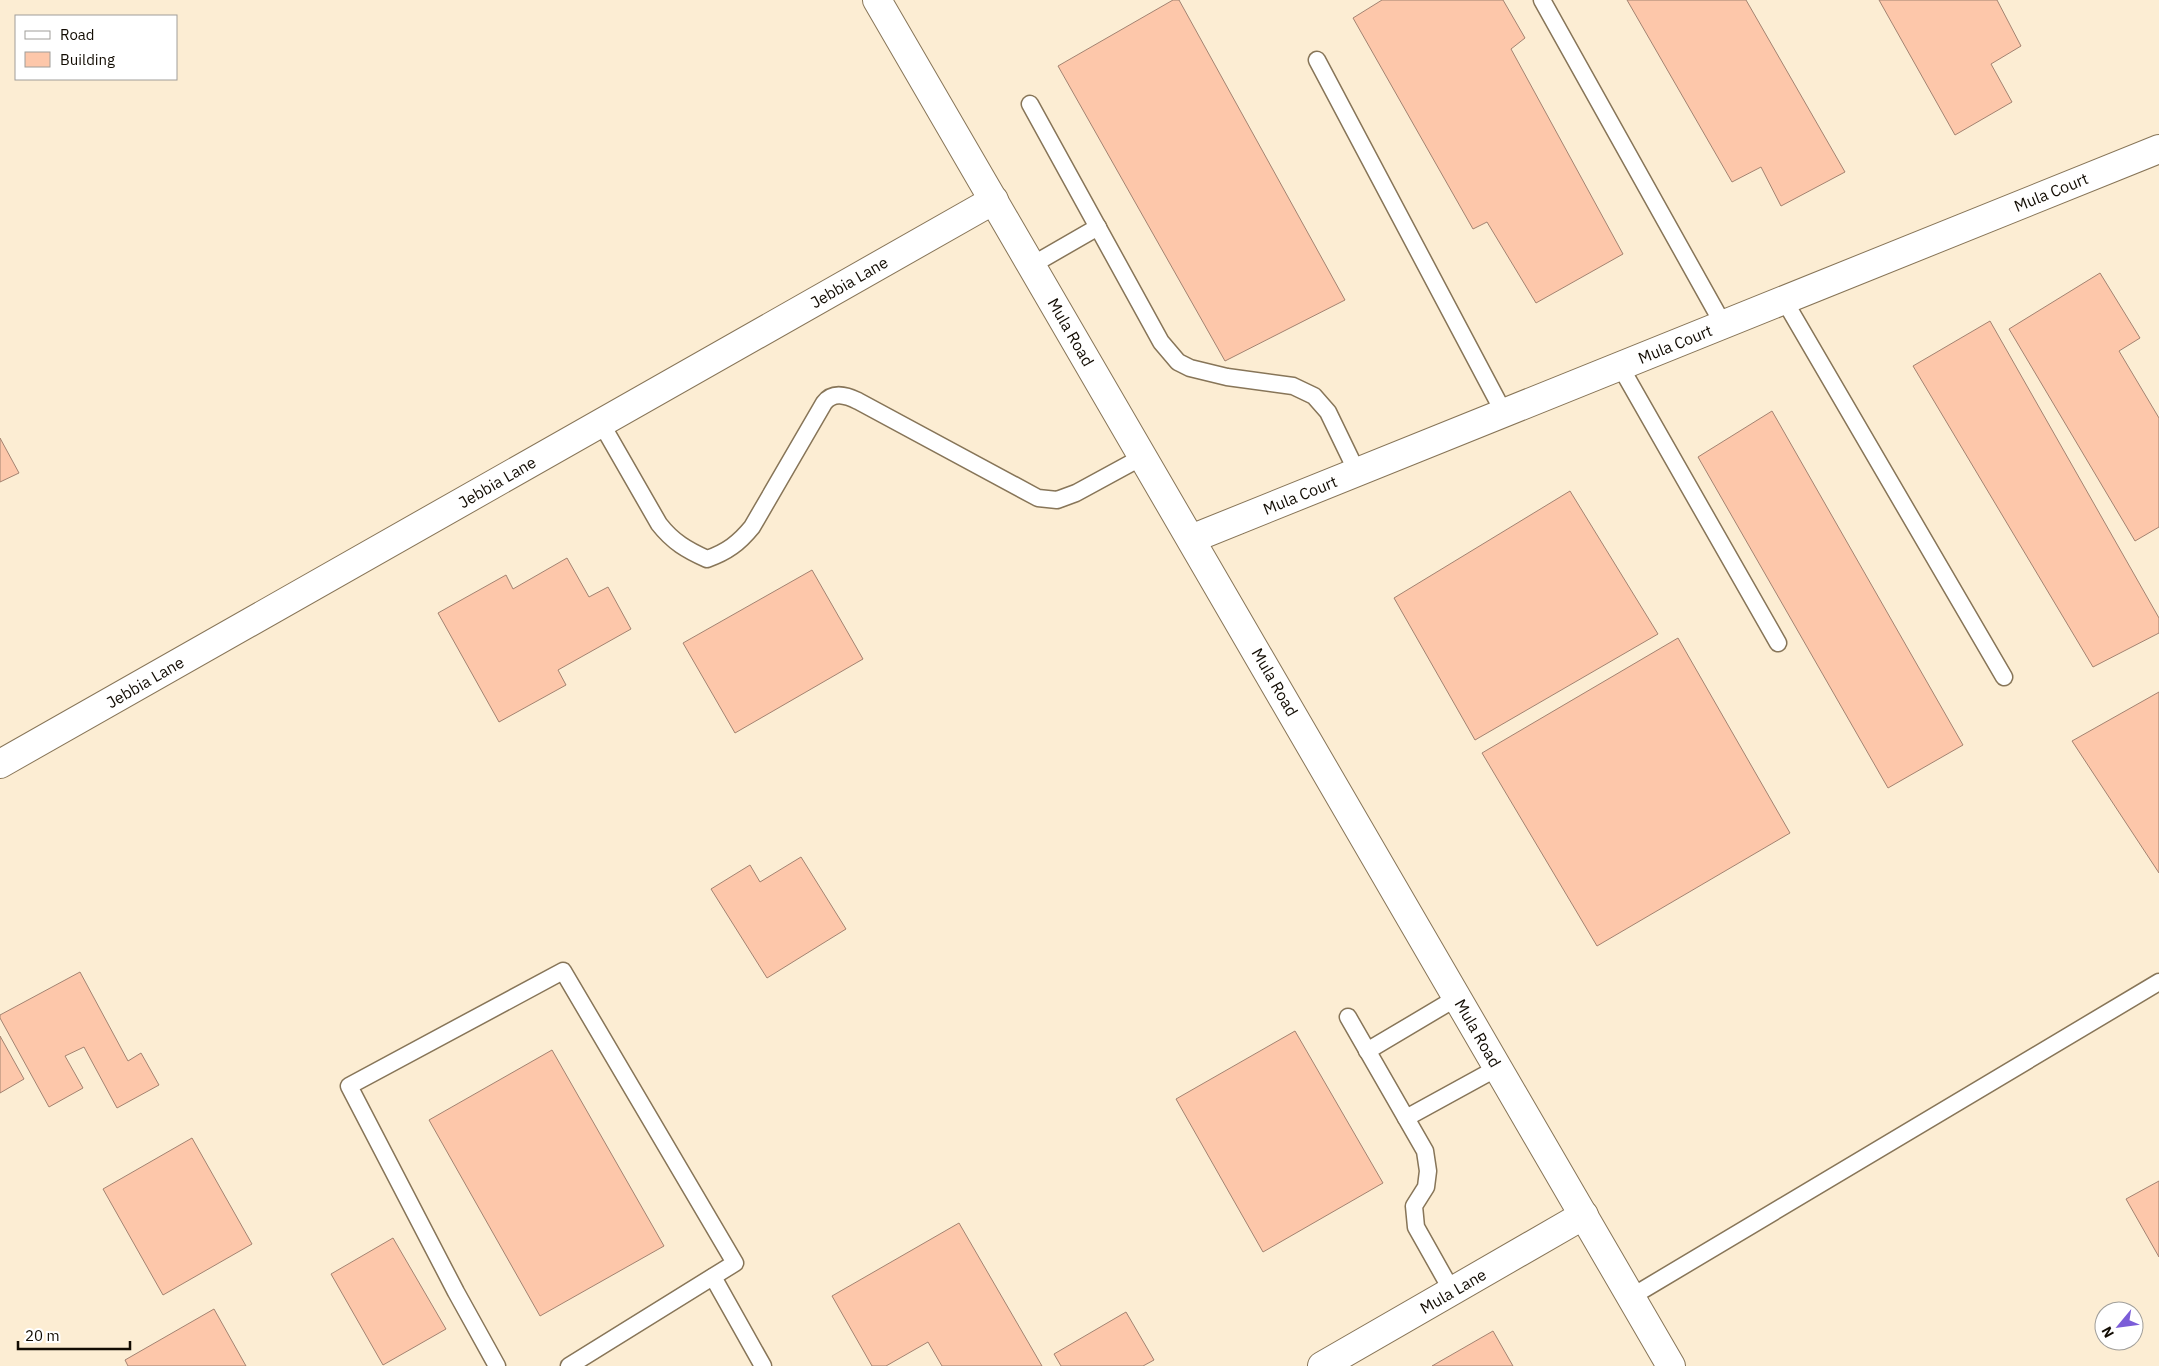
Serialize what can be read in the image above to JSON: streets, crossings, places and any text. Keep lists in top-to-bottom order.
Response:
{
  "streets": {
    "street": [
      "Mula Court",
      "Jebbia Lane",
      "Mula Road",
      "Mula Lane"
    ]
  },
  "crossings": [
    ["Mula Court", "Mula Road"],
    ["Jebbia Lane", "Mula Road"],
    ["Mula Road", "Mula Lane"]
  ],
  "legend": ["Road", "Building"],
  "scale_bar": "20 m",
  "north": "bottom left"
}
